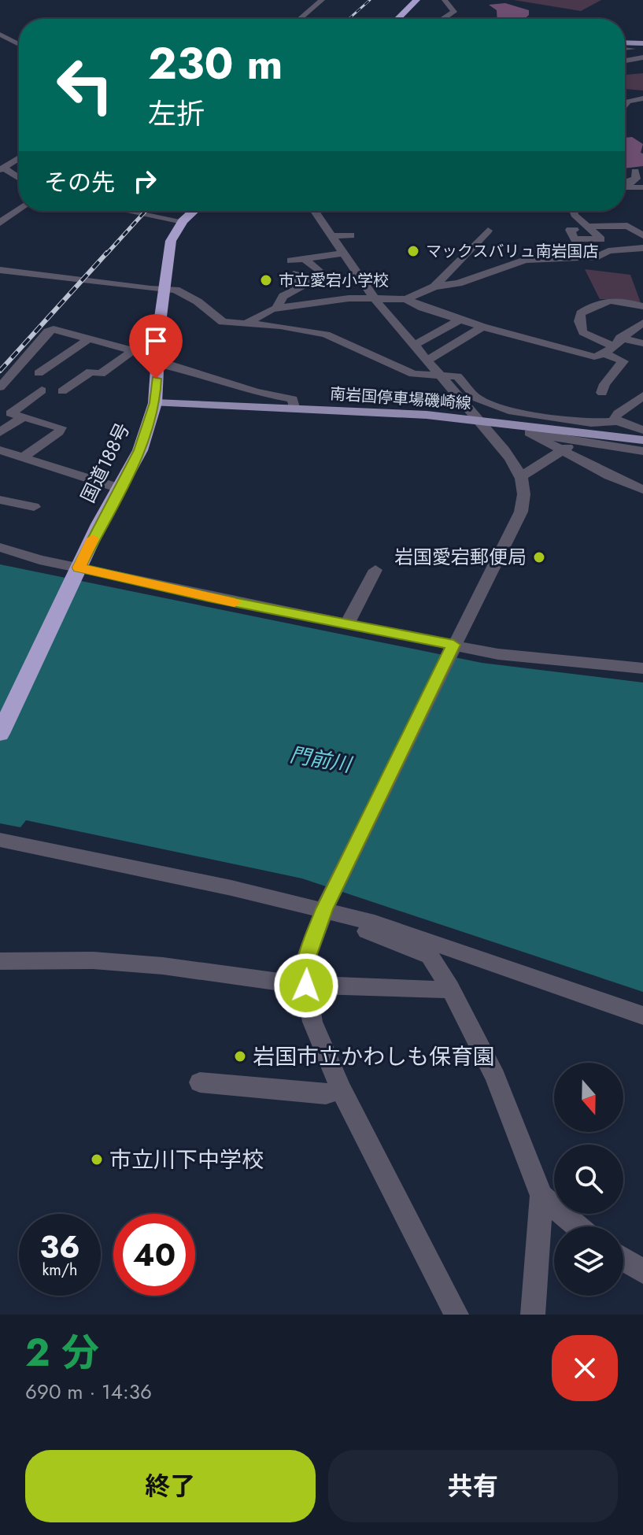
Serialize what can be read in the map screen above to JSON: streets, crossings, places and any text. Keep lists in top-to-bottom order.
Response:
{
  "streets": {
    "highway": ["国道188号"],
    "main road": ["南岩国停車場磯崎線"]
  },
  "crossings": [
    ["南岩国停車場磯崎線", "国道188号"]
  ],
  "water": ["門前川"],
  "places": [
    "マックスバリュ南岩国店",
    "市立愛宕小学校",
    "岩国愛宕郵便局",
    "岩国市立かわしも保育園",
    "市立川下中学校"
  ],
  "north": "bottom",
  "page": {
    "turn": ["230 m", "左折"],
    "then": "その先",
    "speed": "36 km/h",
    "limit": "40",
    "heading": ["2 分", "690 m · 14:36"],
    "buttons": ["終了", "共有"]
  }
}
